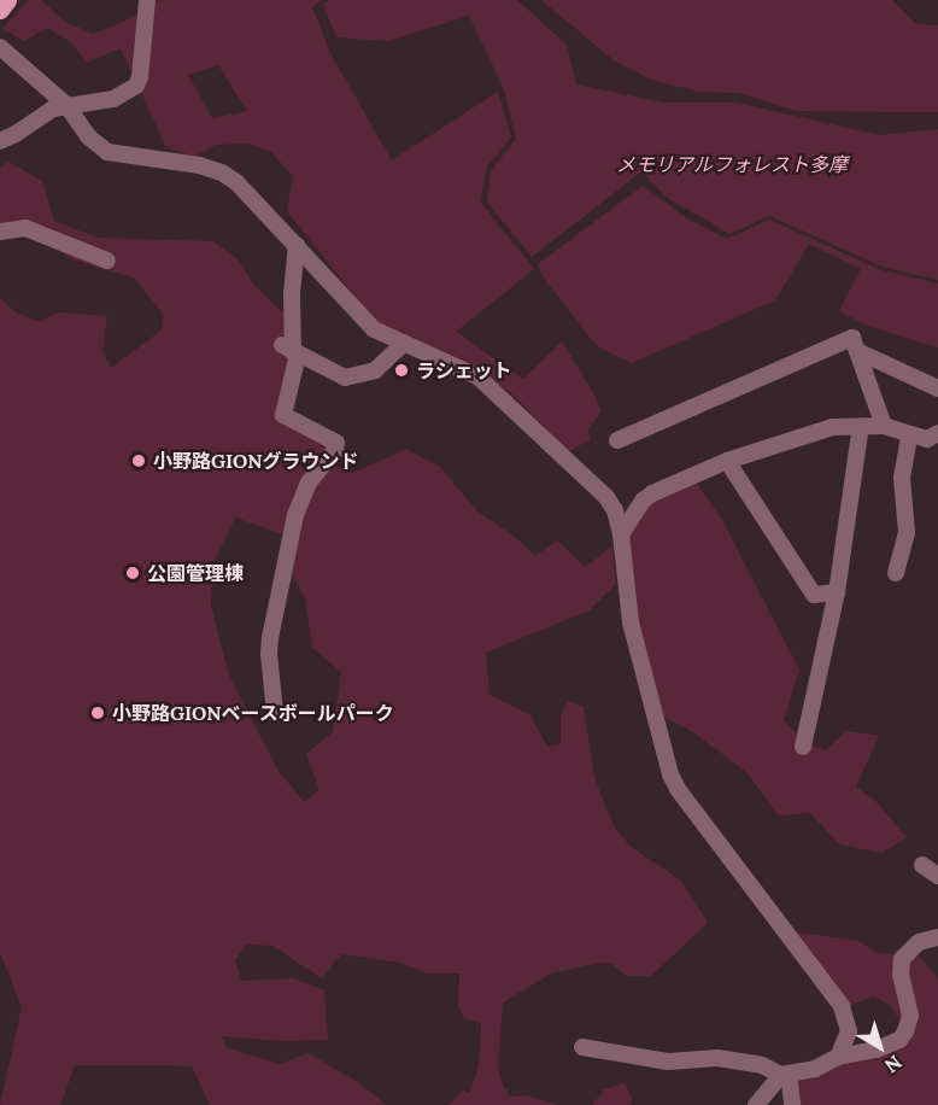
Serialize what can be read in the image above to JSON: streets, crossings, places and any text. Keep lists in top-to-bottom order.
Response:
{
  "parks": ["メモリアルフォレスト多摩"],
  "places": [
    "ラシェット",
    "小野路GIONグラウンド",
    "公園管理棟",
    "小野路GIONベースボールパーク"
  ],
  "north": "bottom right"
}
